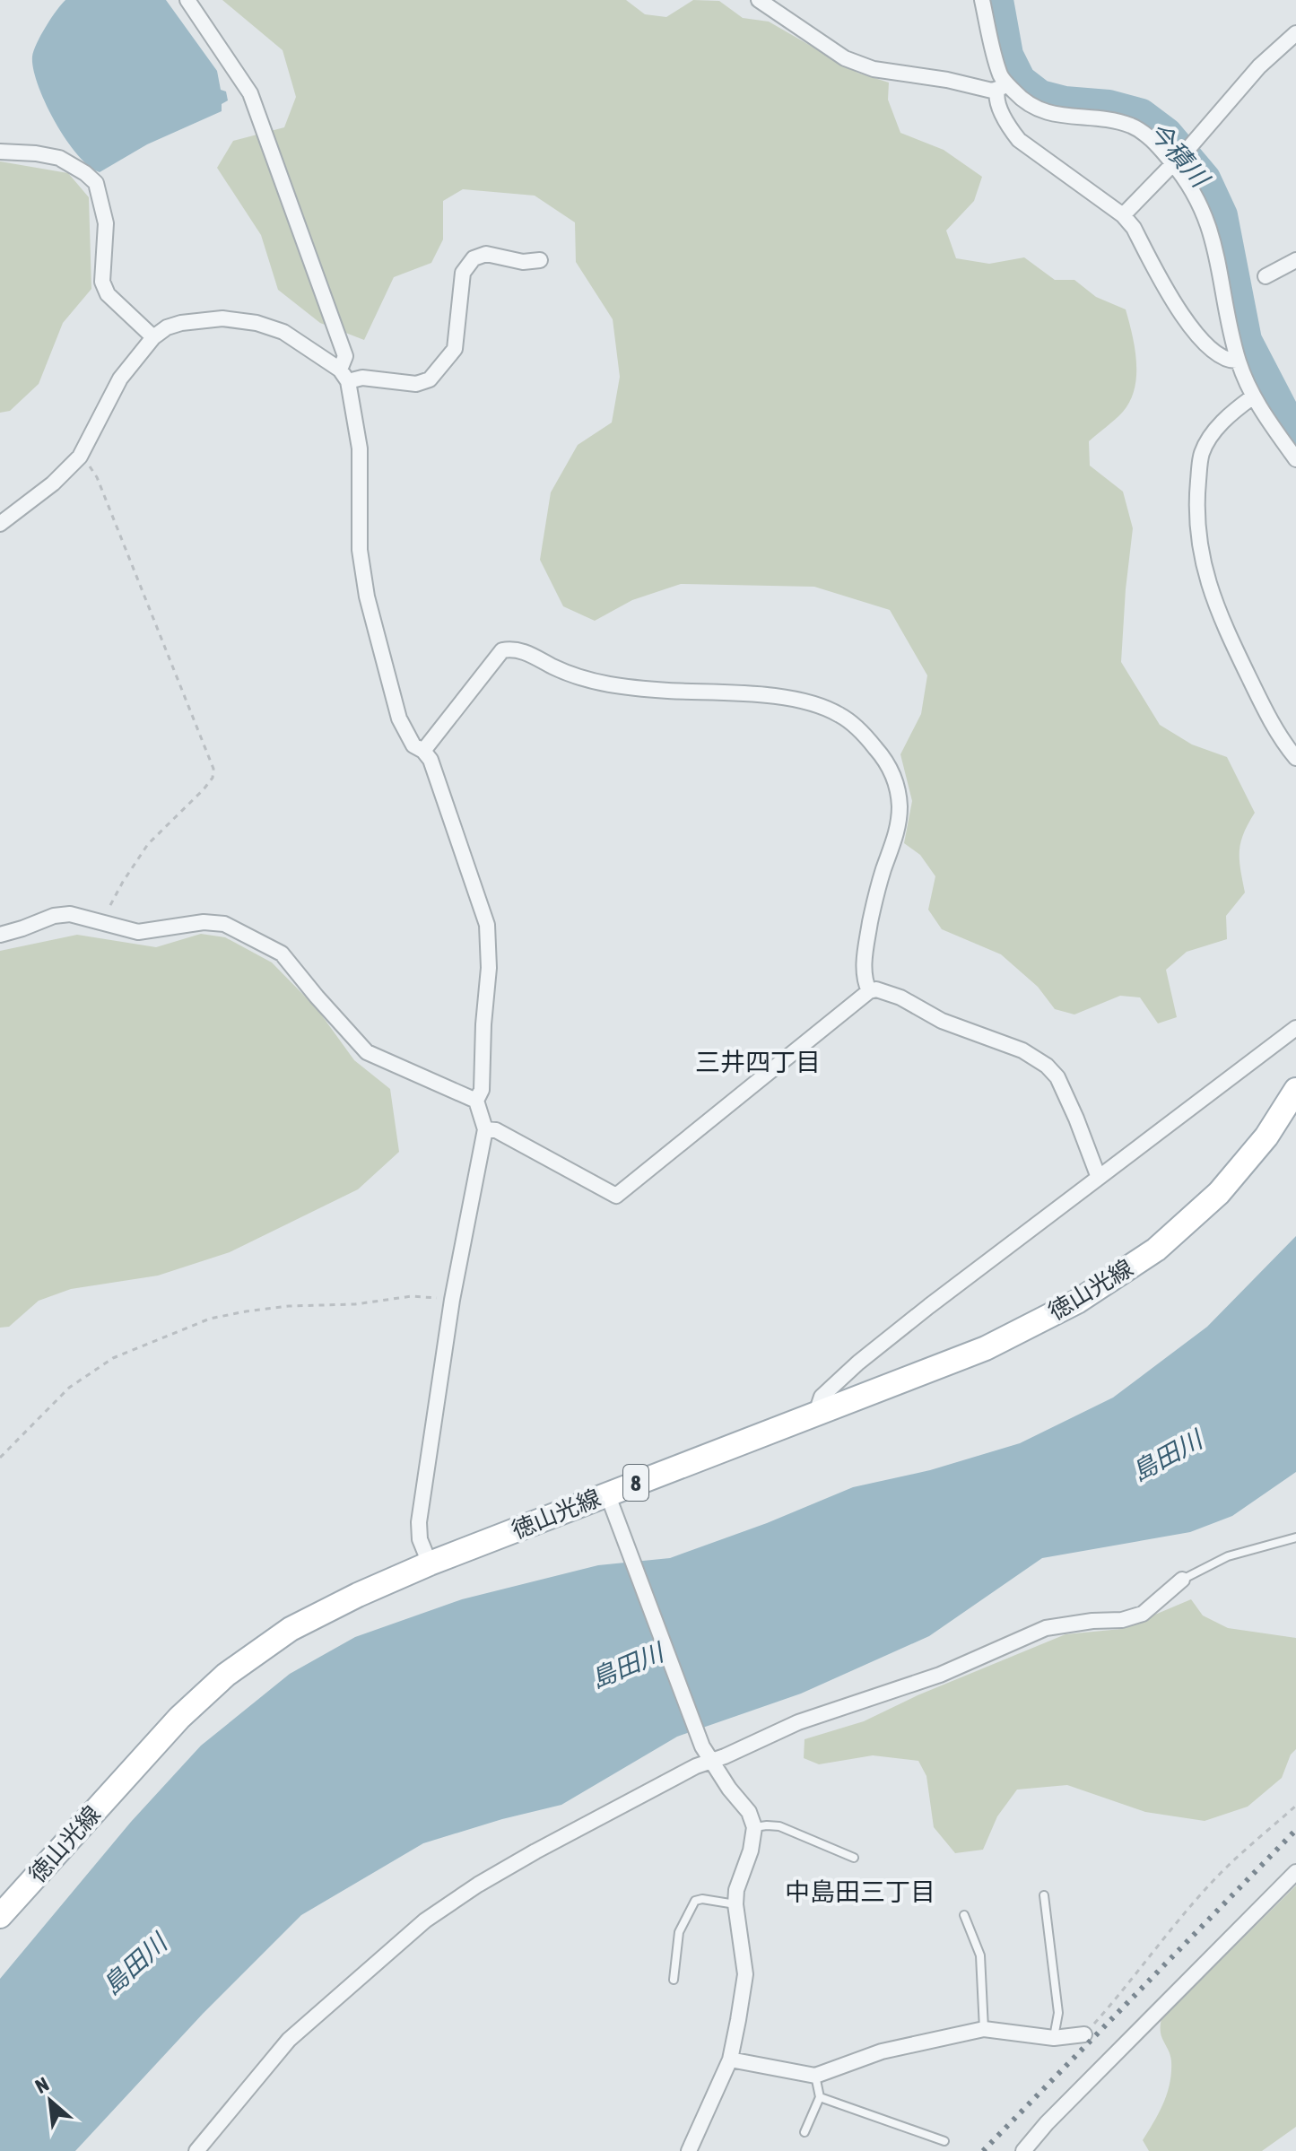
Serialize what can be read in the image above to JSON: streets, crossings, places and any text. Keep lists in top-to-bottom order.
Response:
{
  "streets": {
    "main road": ["徳山光線", "8"]
  },
  "districts": ["三井四丁目", "中島田三丁目"],
  "water": ["今積川", "島田川"],
  "north": "top left"
}
